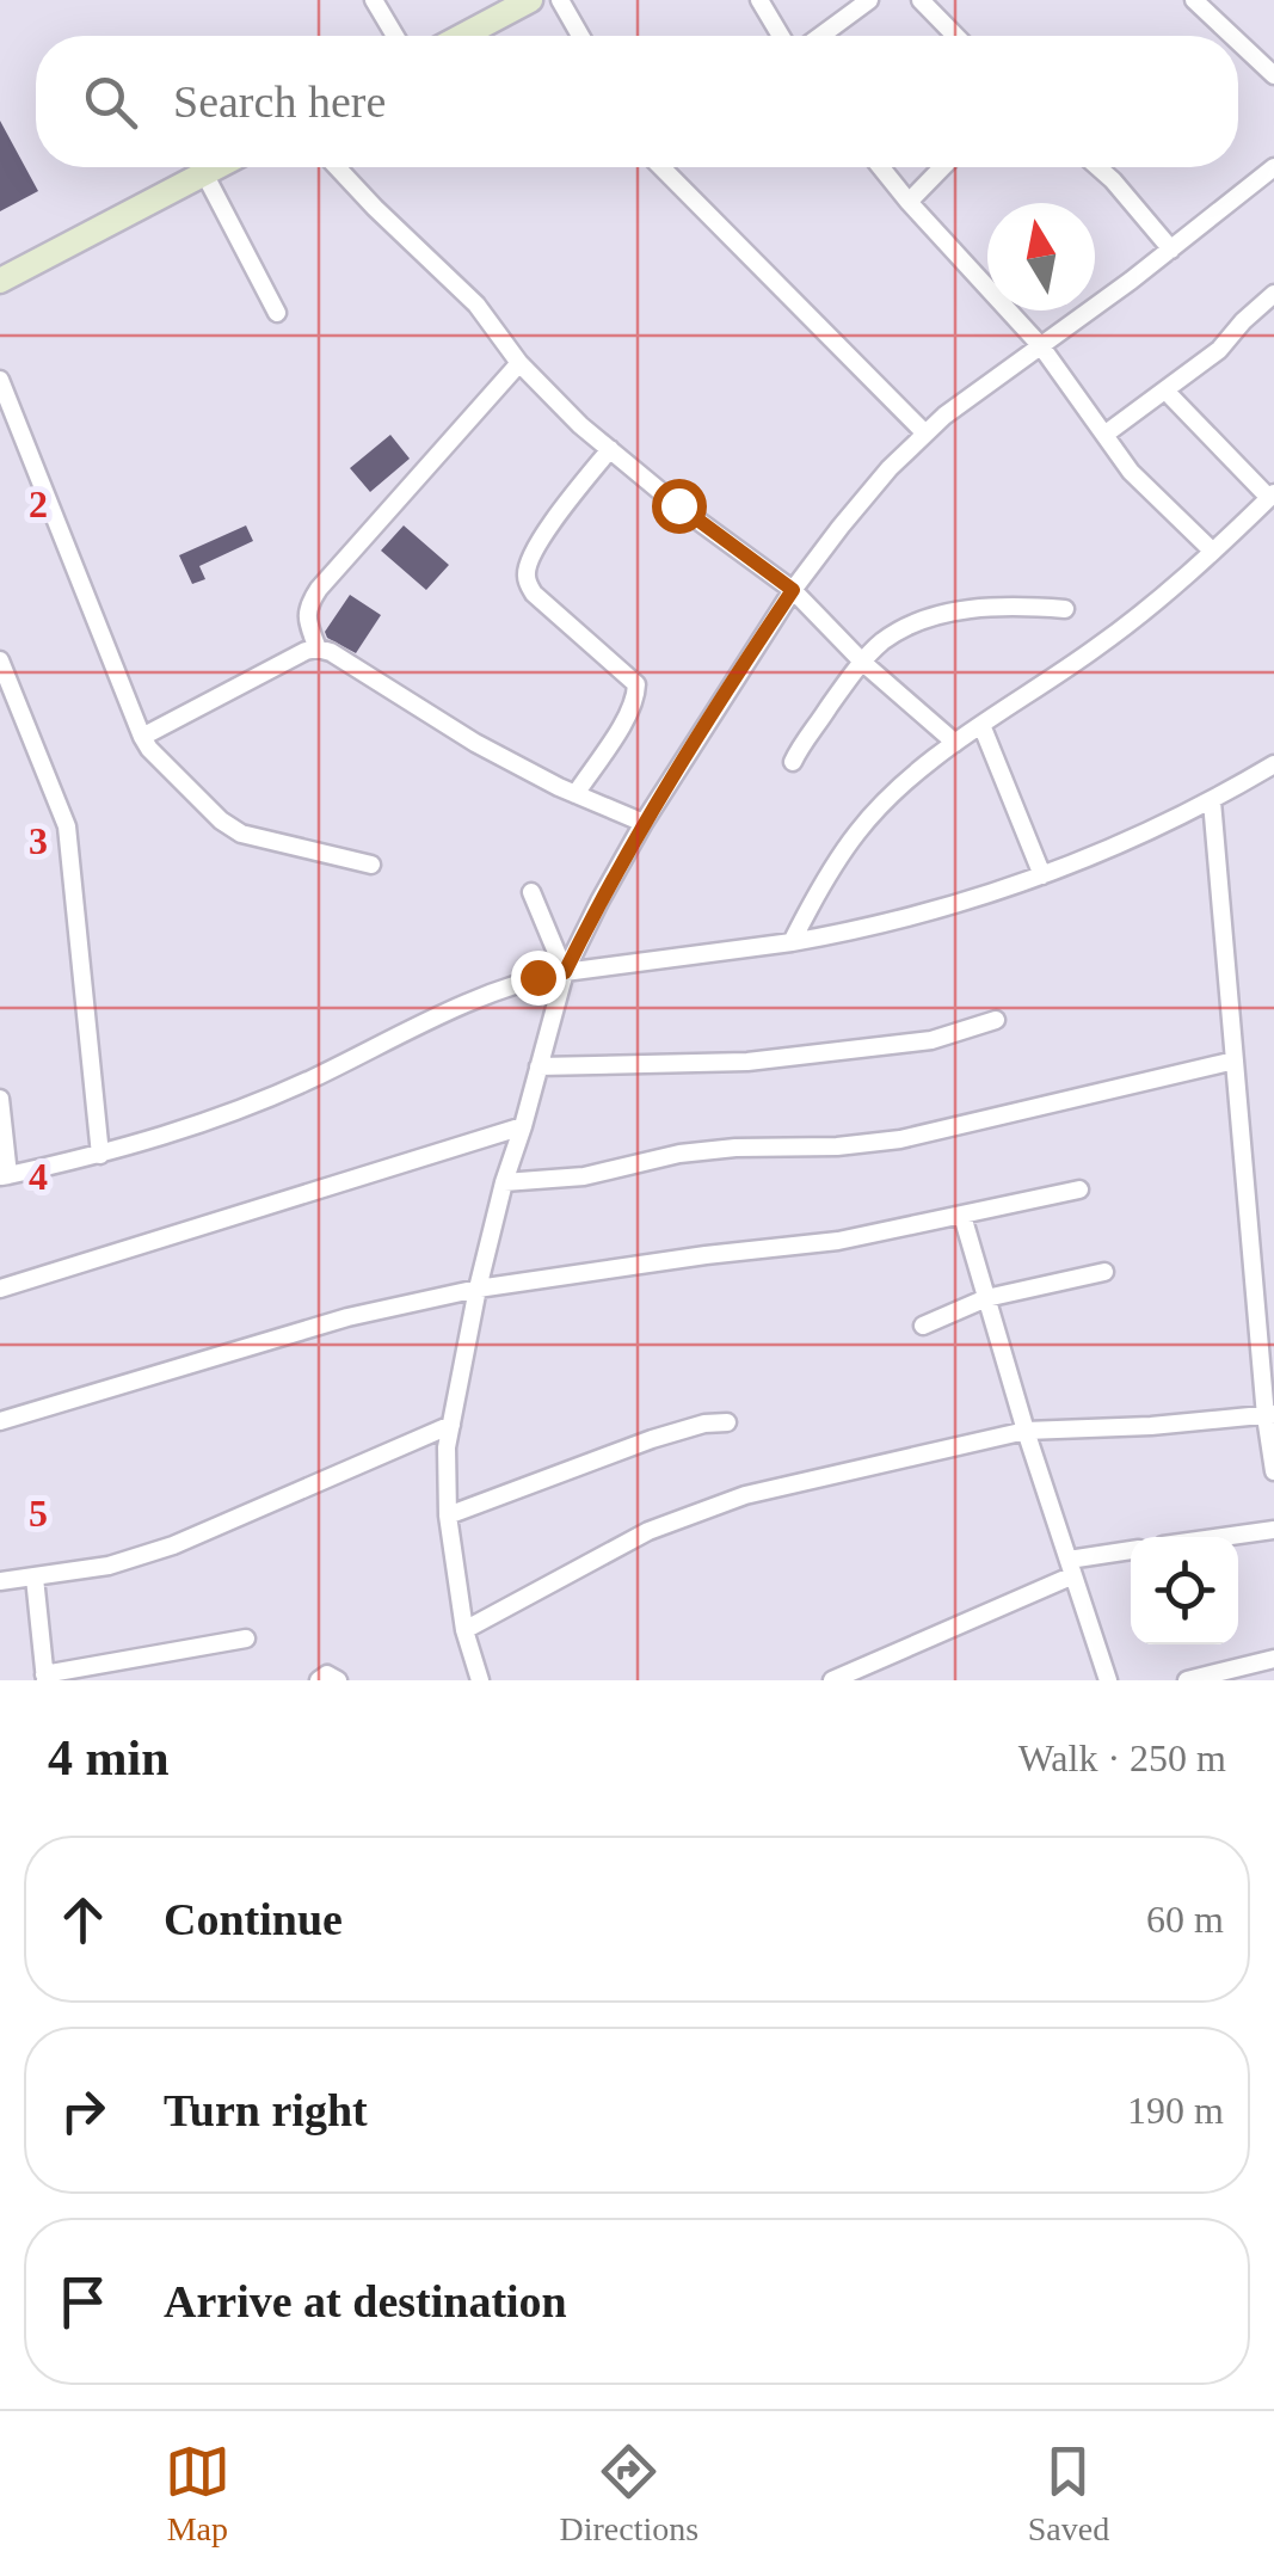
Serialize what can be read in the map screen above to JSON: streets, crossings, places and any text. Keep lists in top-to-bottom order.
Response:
{
  "north": "top",
  "page": {
    "search": "Search here",
    "heading": ["4 min", "Walk · 250 m"],
    "list": [
      ["Continue", "60 m"],
      ["Turn right", "190 m"],
      "Arrive at destination"
    ],
    "nav": ["Map", "Directions", "Saved"]
  },
  "grid": {
    "rows": [
      "2",
      "3",
      "4",
      "5"
    ]
  }
}
